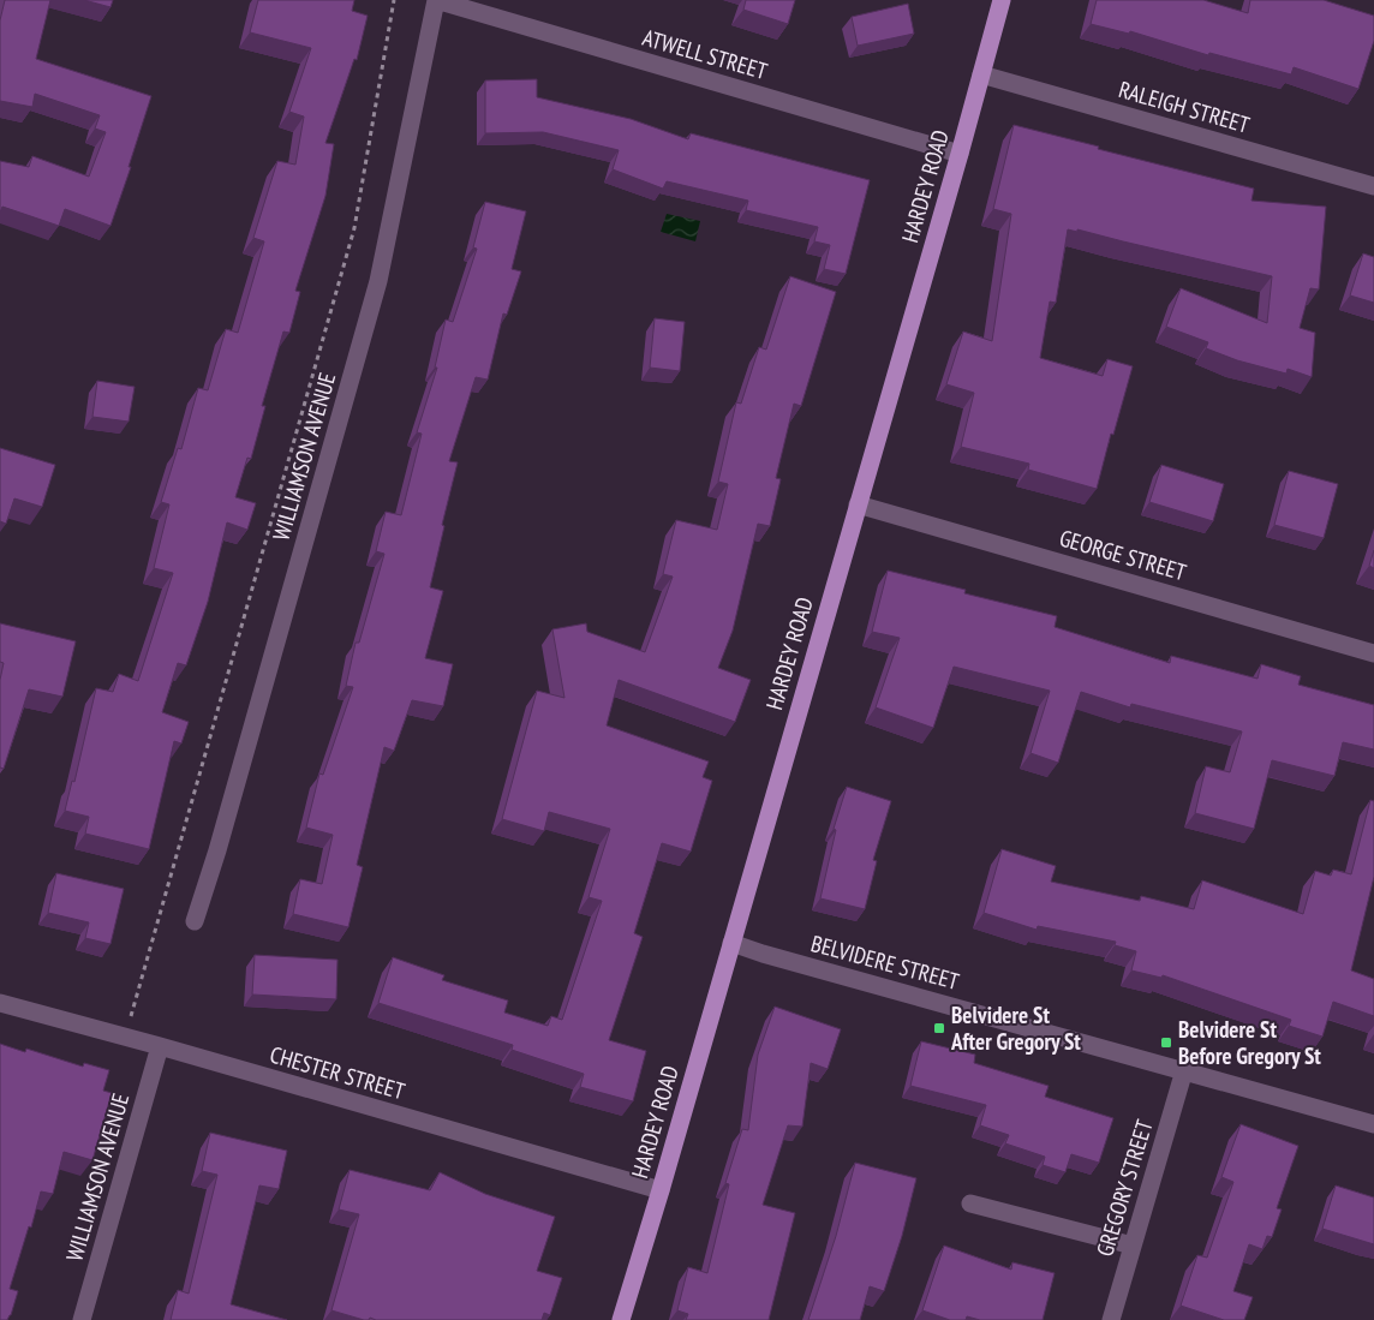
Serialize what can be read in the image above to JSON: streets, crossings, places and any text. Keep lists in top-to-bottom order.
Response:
{
  "streets": {
    "main road": ["HARDEY ROAD"],
    "street": [
      "ATWELL STREET",
      "RALEIGH STREET",
      "WILLIAMSON AVENUE",
      "GEORGE STREET",
      "BELVIDERE STREET",
      "CHESTER STREET",
      "GREGORY STREET"
    ]
  },
  "crossings": [
    ["ATWELL STREET", "HARDEY ROAD"],
    ["ATWELL STREET", "WILLIAMSON AVENUE"],
    ["RALEIGH STREET", "HARDEY ROAD"],
    ["HARDEY ROAD", "GEORGE STREET"],
    ["HARDEY ROAD", "BELVIDERE STREET"],
    ["HARDEY ROAD", "CHESTER STREET"],
    ["WILLIAMSON AVENUE", "CHESTER STREET"],
    ["BELVIDERE STREET", "GREGORY STREET"]
  ],
  "places": {
    "transit": ["Belvidere St After Gregory St", "Belvidere St Before Gregory St"]
  }
}
